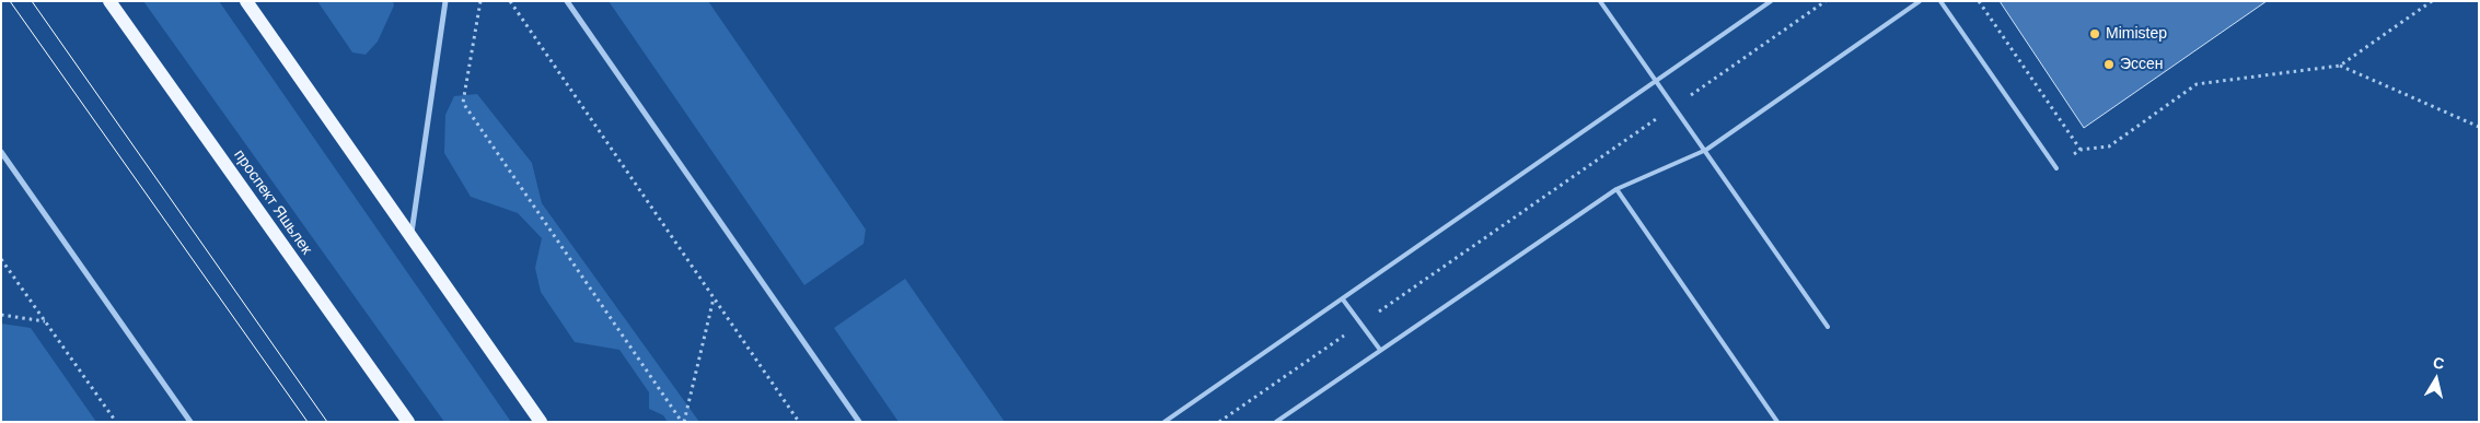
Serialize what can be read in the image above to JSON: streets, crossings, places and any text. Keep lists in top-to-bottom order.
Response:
{
  "streets": {
    "main road": ["проспект Яшьлек"]
  },
  "places": ["Mimistep", "Эссен"],
  "north": "top"
}
